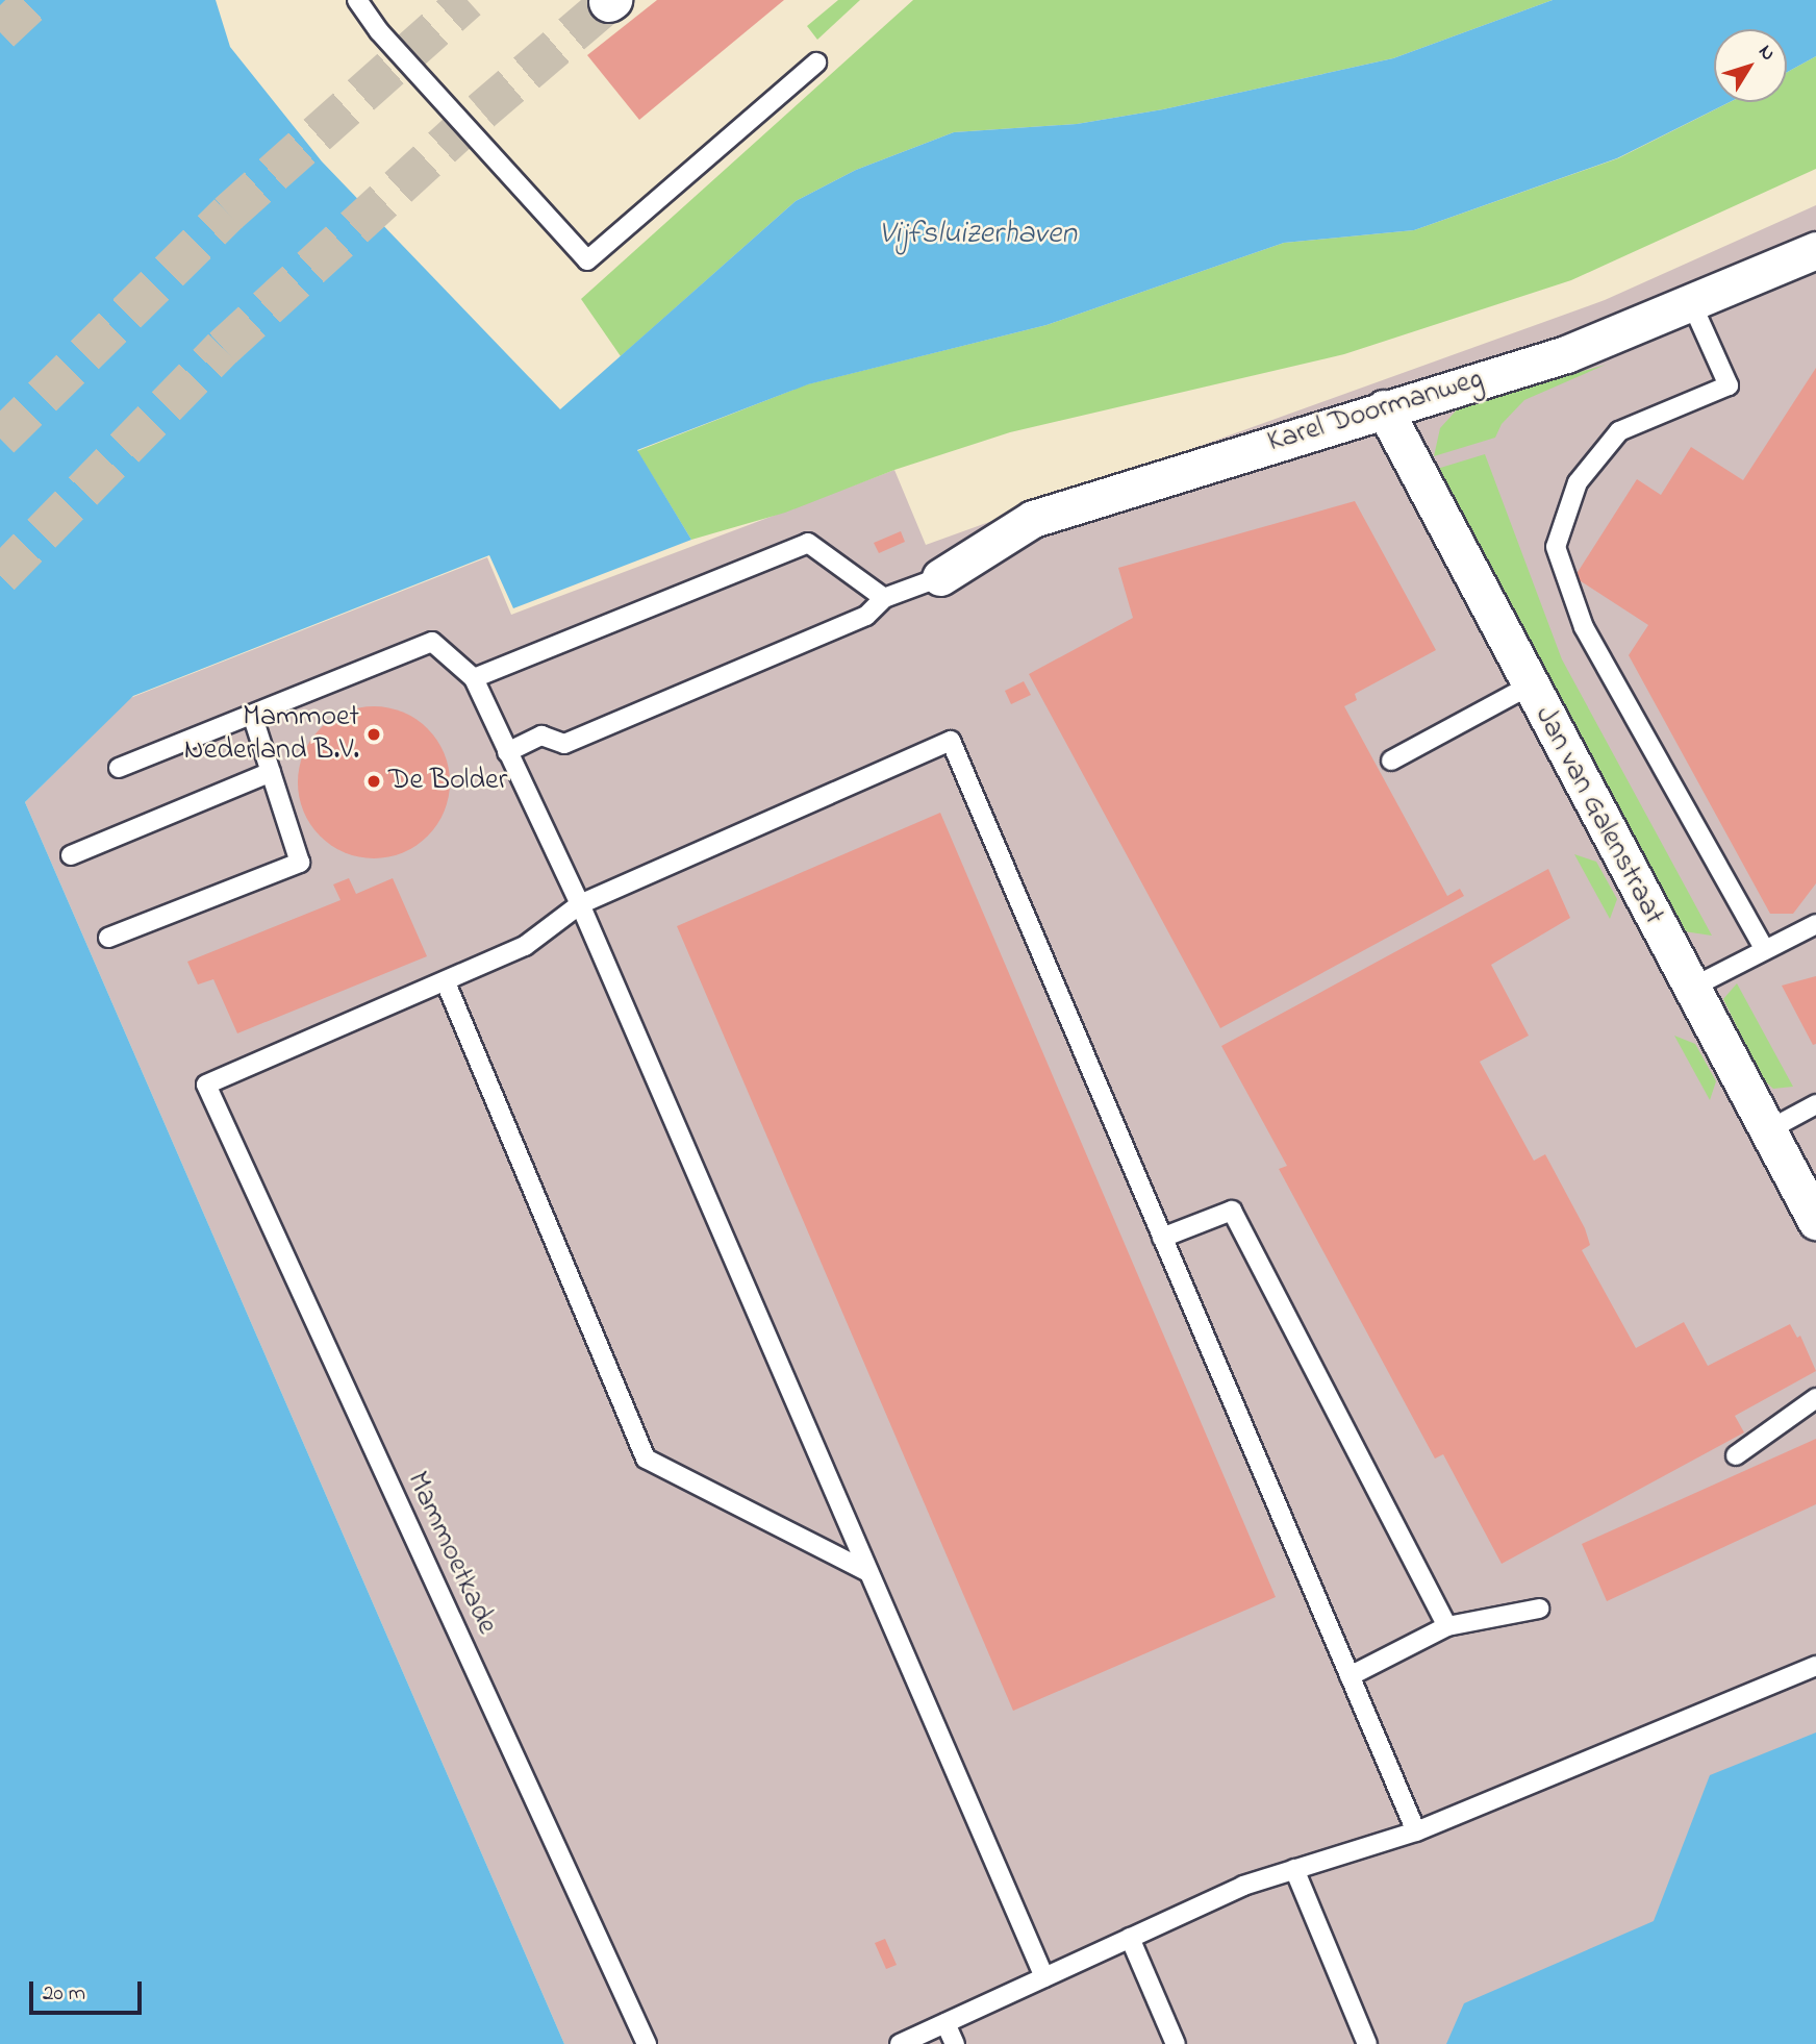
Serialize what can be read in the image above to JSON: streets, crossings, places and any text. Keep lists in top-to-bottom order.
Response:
{
  "streets": {
    "street": ["Karel Doormanweg", "Jan van Galenstraat"],
    "lane": ["Mammoetkade"]
  },
  "crossings": [
    ["Karel Doormanweg", "Jan van Galenstraat"]
  ],
  "water": ["Vijfsluizerhaven"],
  "places": ["Mammoet Nederland B.V.", "De Bolder"],
  "scale_bar": "20 m",
  "north": "top right"
}
